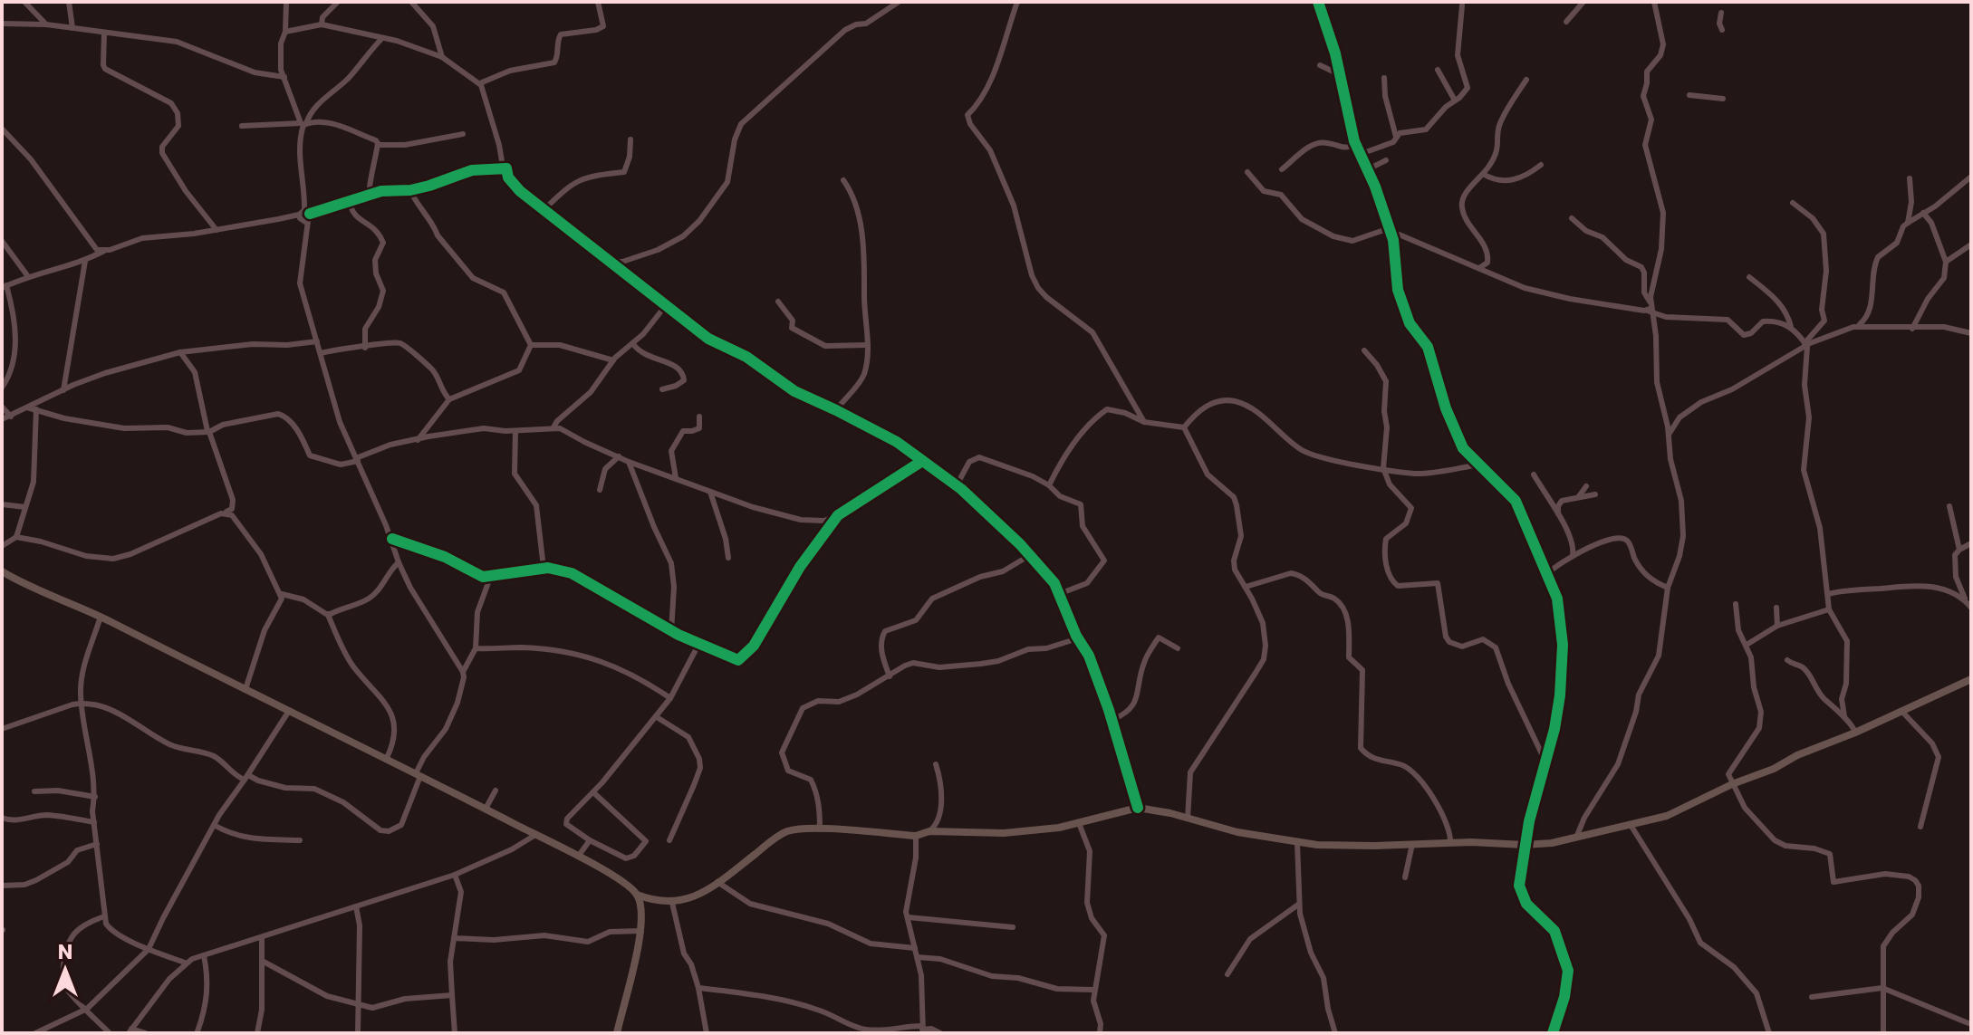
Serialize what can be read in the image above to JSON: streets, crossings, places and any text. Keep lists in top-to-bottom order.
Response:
{
  "north": "top"
}
